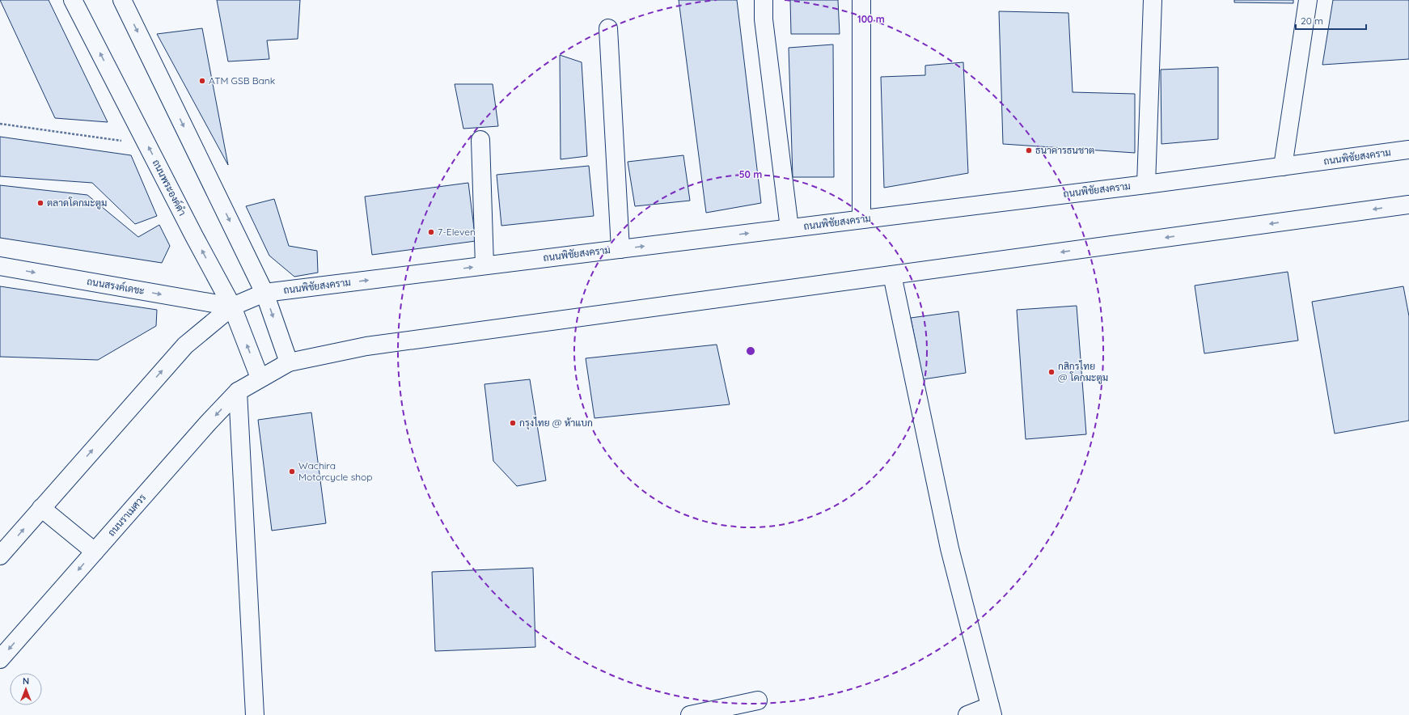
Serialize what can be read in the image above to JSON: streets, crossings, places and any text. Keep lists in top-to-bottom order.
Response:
{
  "streets": {
    "main road": [
      "ถนนพิชัยสงคราม",
      "ถนนพระองค์ดำ",
      "ถนนสรงค์เดชะ",
      "ถนนราเมศวร"
    ]
  },
  "crossings": [
    ["ถนนพิชัยสงคราม", "ถนนพระองค์ดำ"],
    ["ถนนพิชัยสงคราม", "ถนนสรงค์เดชะ"],
    ["ถนนพระองค์ดำ", "ถนนสรงค์เดชะ"],
    ["ถนนพระองค์ดำ", "ถนนราเมศวร"]
  ],
  "one_way": ["ถนนสรงค์เดชะ"],
  "places": [
    "ATM GSB Bank",
    "ธนาคารธนชาต",
    "ตลาดโคกมะตูม",
    "7-Eleven",
    "กสิกรไทย @ โคกมะตูม",
    "กรุงไทย @ ห้าแบก",
    "Wachira Motorcycle shop"
  ],
  "scale_bar": "20 m",
  "north": "top",
  "rings": ["100 m", "50 m"]
}
